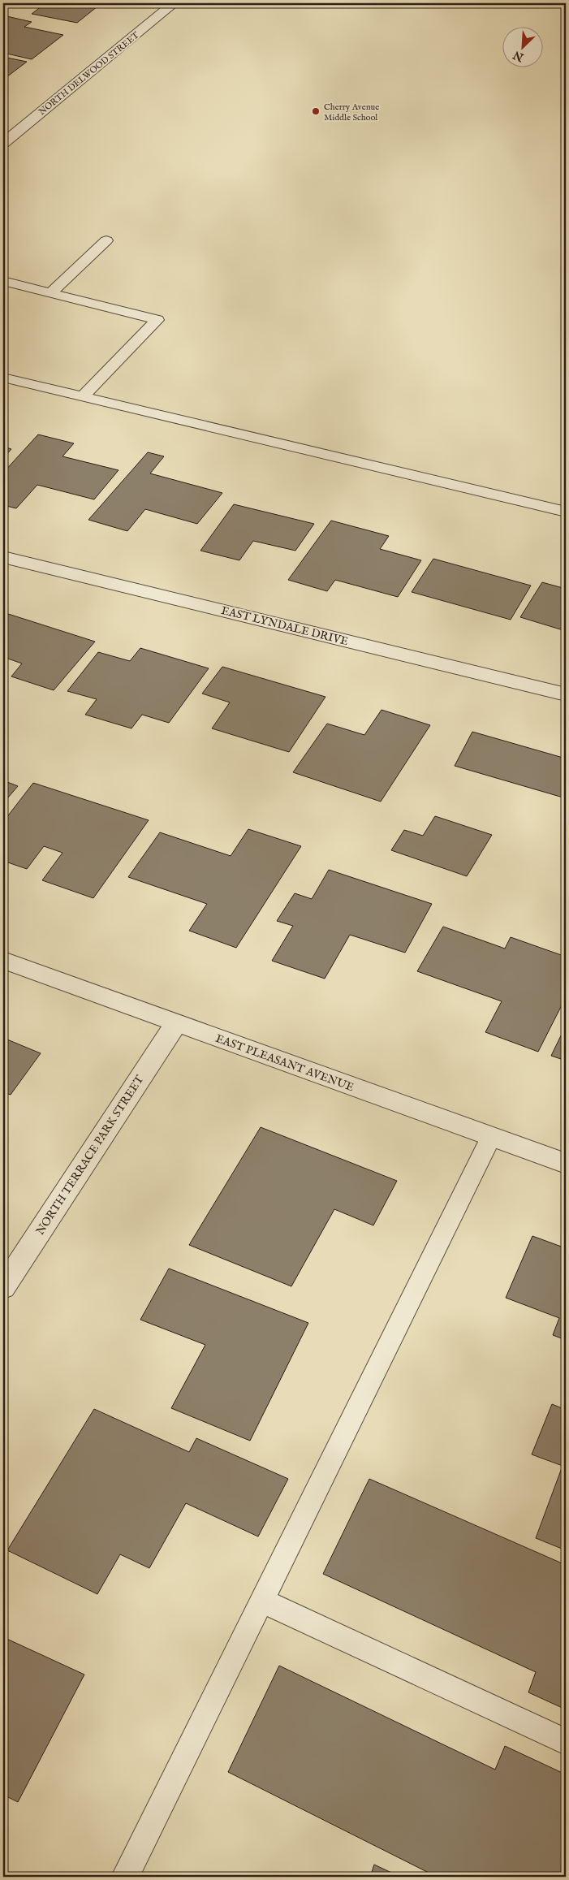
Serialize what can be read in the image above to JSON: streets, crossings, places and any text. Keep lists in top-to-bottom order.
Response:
{
  "streets": {
    "street": [
      "NORTH DELWOOD STREET",
      "EAST LYNDALE DRIVE",
      "EAST PLEASANT AVENUE",
      "NORTH TERRACE PARK STREET"
    ]
  },
  "crossings": [
    ["EAST PLEASANT AVENUE", "NORTH TERRACE PARK STREET"]
  ],
  "places": ["Cherry Avenue Middle School"],
  "north": "bottom left"
}
